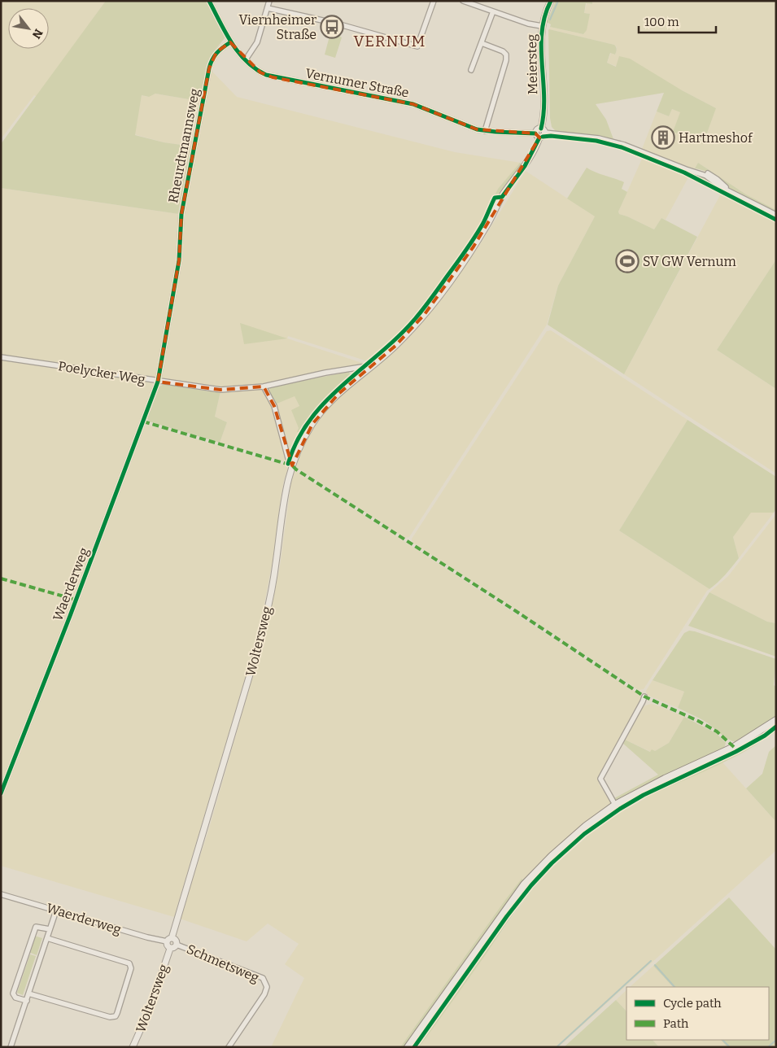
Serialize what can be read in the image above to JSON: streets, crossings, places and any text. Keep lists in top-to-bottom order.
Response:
{
  "streets": {
    "street": [
      "Meiersteg",
      "Vernumer Straße",
      "Rheurdtmannsweg",
      "Poelycker Weg",
      "Waerderweg",
      "Woltersweg",
      "Schmetsweg"
    ]
  },
  "crossings": [
    ["Vernumer Straße", "Rheurdtmannsweg"],
    ["Rheurdtmannsweg", "Poelycker Weg"],
    ["Rheurdtmannsweg", "Waerderweg"],
    ["Poelycker Weg", "Waerderweg"],
    ["Poelycker Weg", "Woltersweg"],
    ["Waerderweg", "Woltersweg"],
    ["Waerderweg", "Schmetsweg"],
    ["Woltersweg", "Schmetsweg"]
  ],
  "districts": ["VERNUM"],
  "places": {
    "bus stop": ["Viernheimer Straße"],
    "building": ["Hartmeshof"],
    "sports": ["SV GW Vernum"]
  },
  "legend": ["Cycle path", "Path"],
  "scale_bar": "100 m",
  "north": "bottom right"
}
